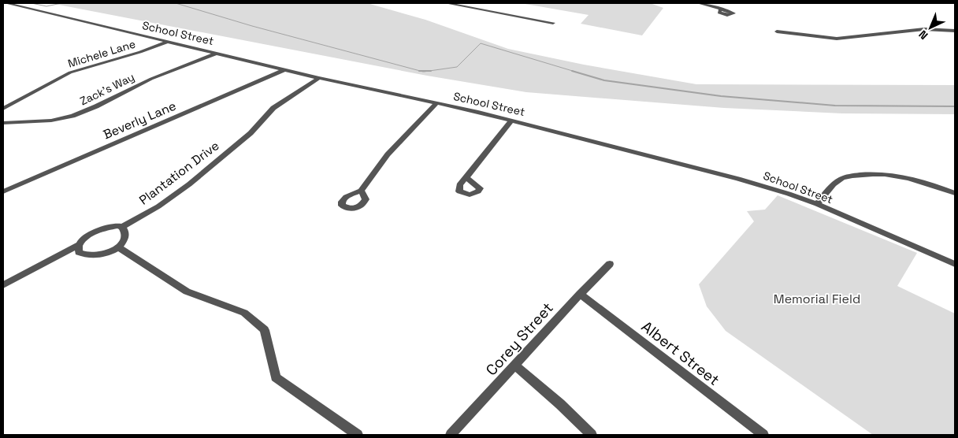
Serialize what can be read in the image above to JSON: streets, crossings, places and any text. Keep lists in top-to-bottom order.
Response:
{
  "streets": {
    "street": [
      "School Street",
      "Michele Lane",
      "Zack's Way",
      "Beverly Lane",
      "Plantation Drive",
      "Corey Street",
      "Albert Street"
    ]
  },
  "crossings": [
    ["School Street", "Michele Lane"],
    ["School Street", "Zack's Way"],
    ["School Street", "Beverly Lane"],
    ["School Street", "Plantation Drive"],
    ["Corey Street", "Albert Street"]
  ],
  "parks": ["Memorial Field"],
  "north": "bottom left"
}
